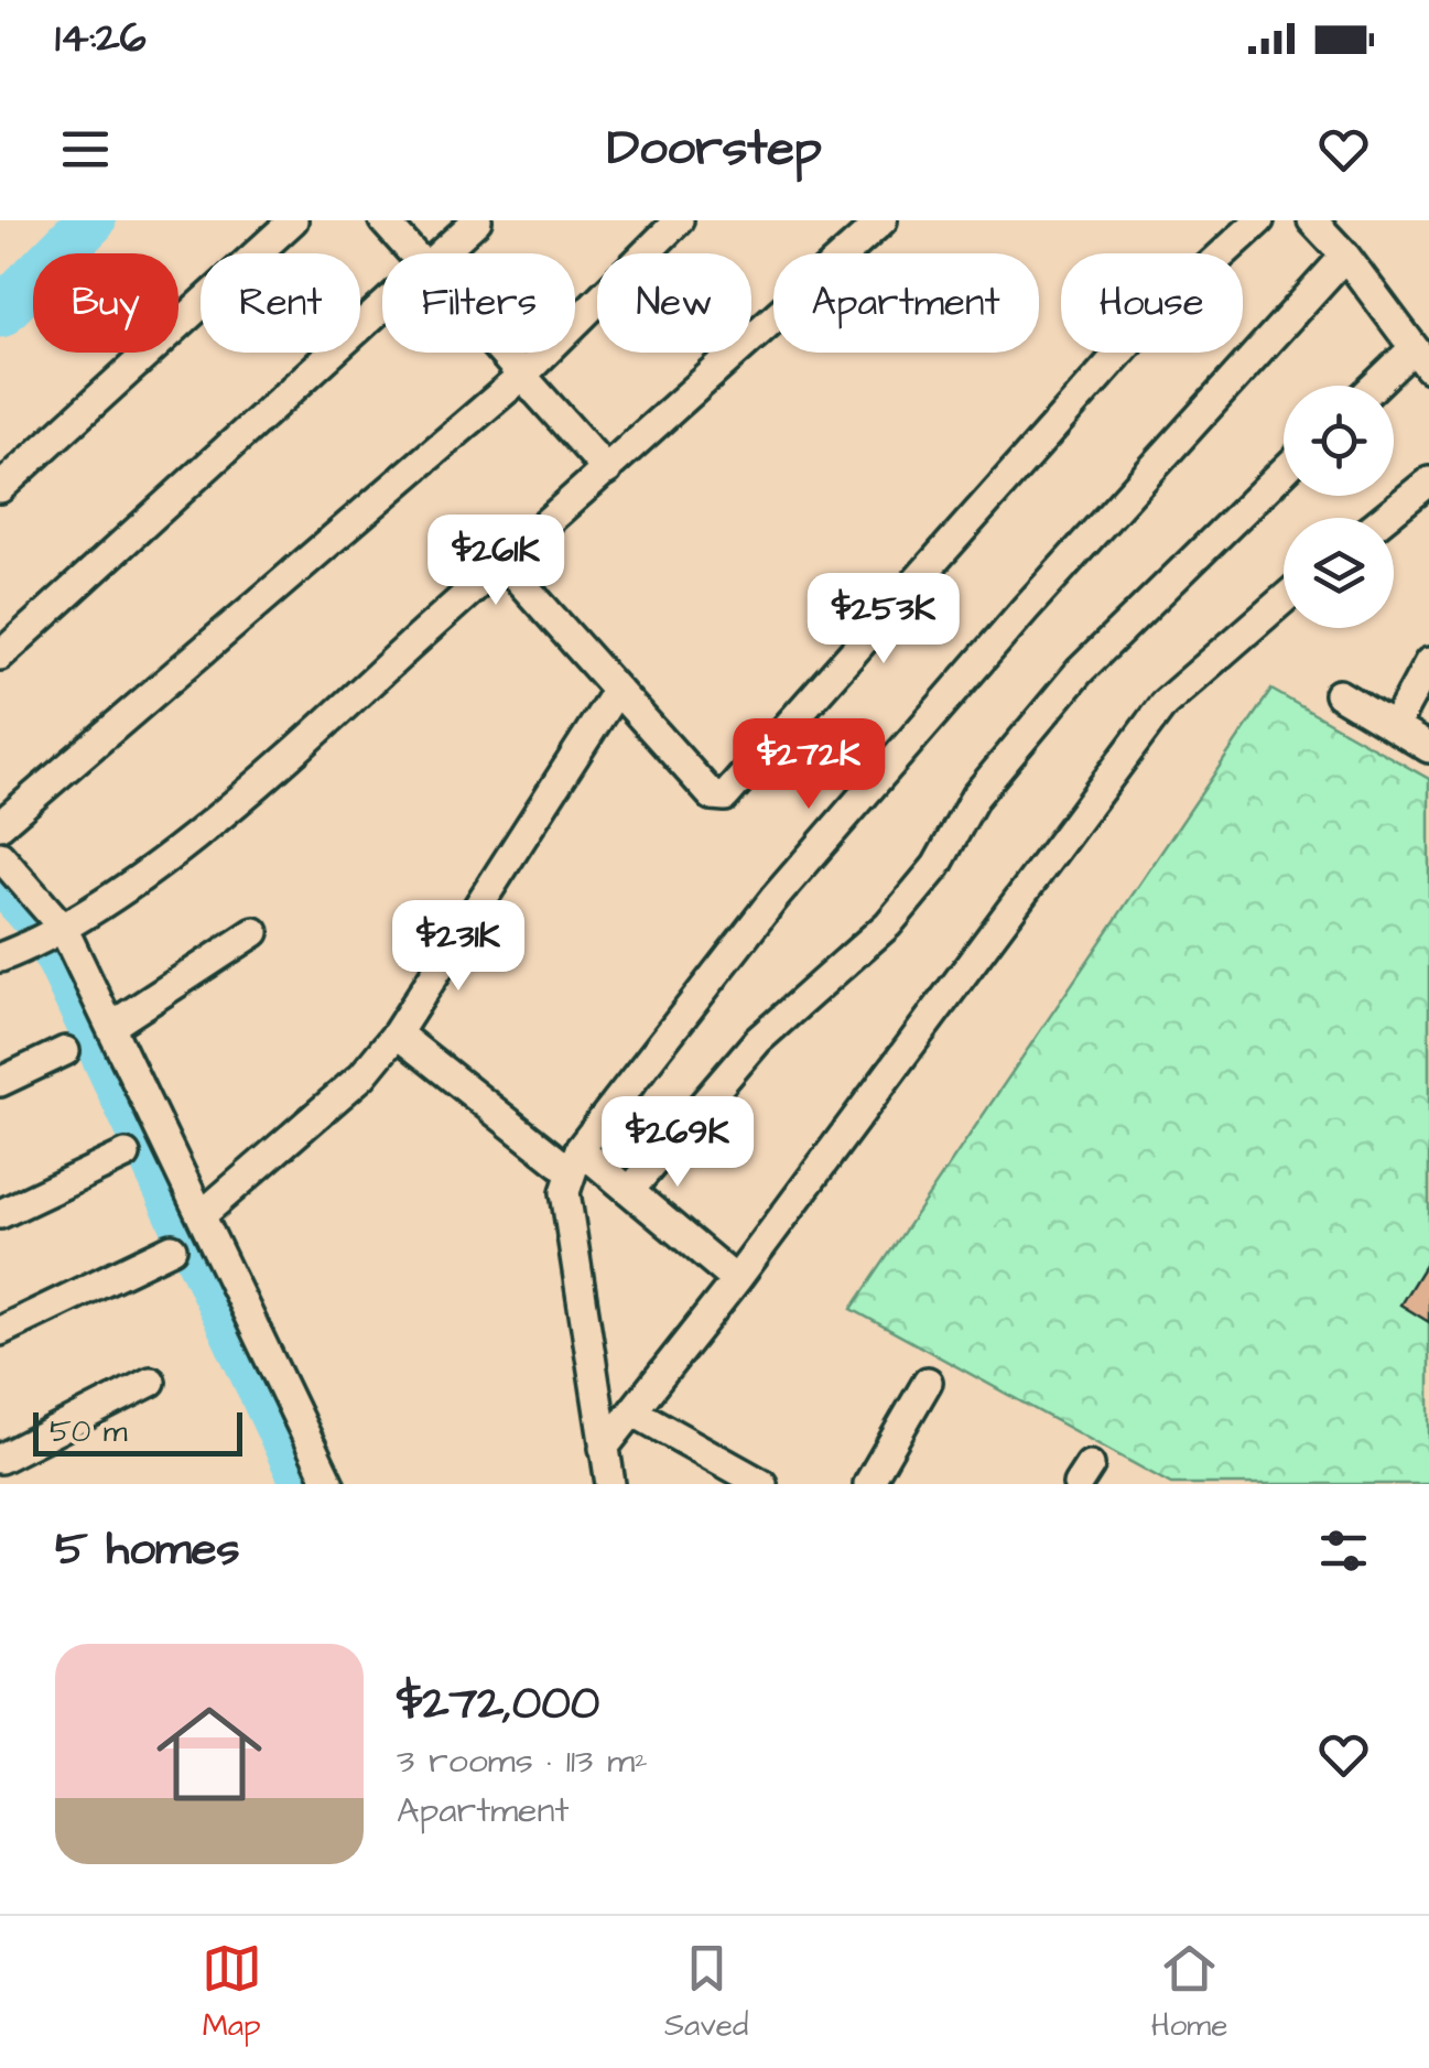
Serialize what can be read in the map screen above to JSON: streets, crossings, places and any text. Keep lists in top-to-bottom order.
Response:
{
  "scale_bar": "50 m",
  "page": {
    "status": "14:26",
    "header": "Doorstep",
    "chip": [
      "Buy",
      "Rent",
      "Filters",
      "New",
      "Apartment",
      "House"
    ],
    "price": [
      "$261K",
      "$253K",
      "$272K",
      "$231K",
      "$269K"
    ],
    "scale": "50 m",
    "heading": "5 homes",
    "list": [
      {
        "name": "$272,000",
        "note": "3 rooms · 113 m² · Apartment"
      }
    ],
    "tabs": ["Map", "Saved", "Home"]
  }
}
